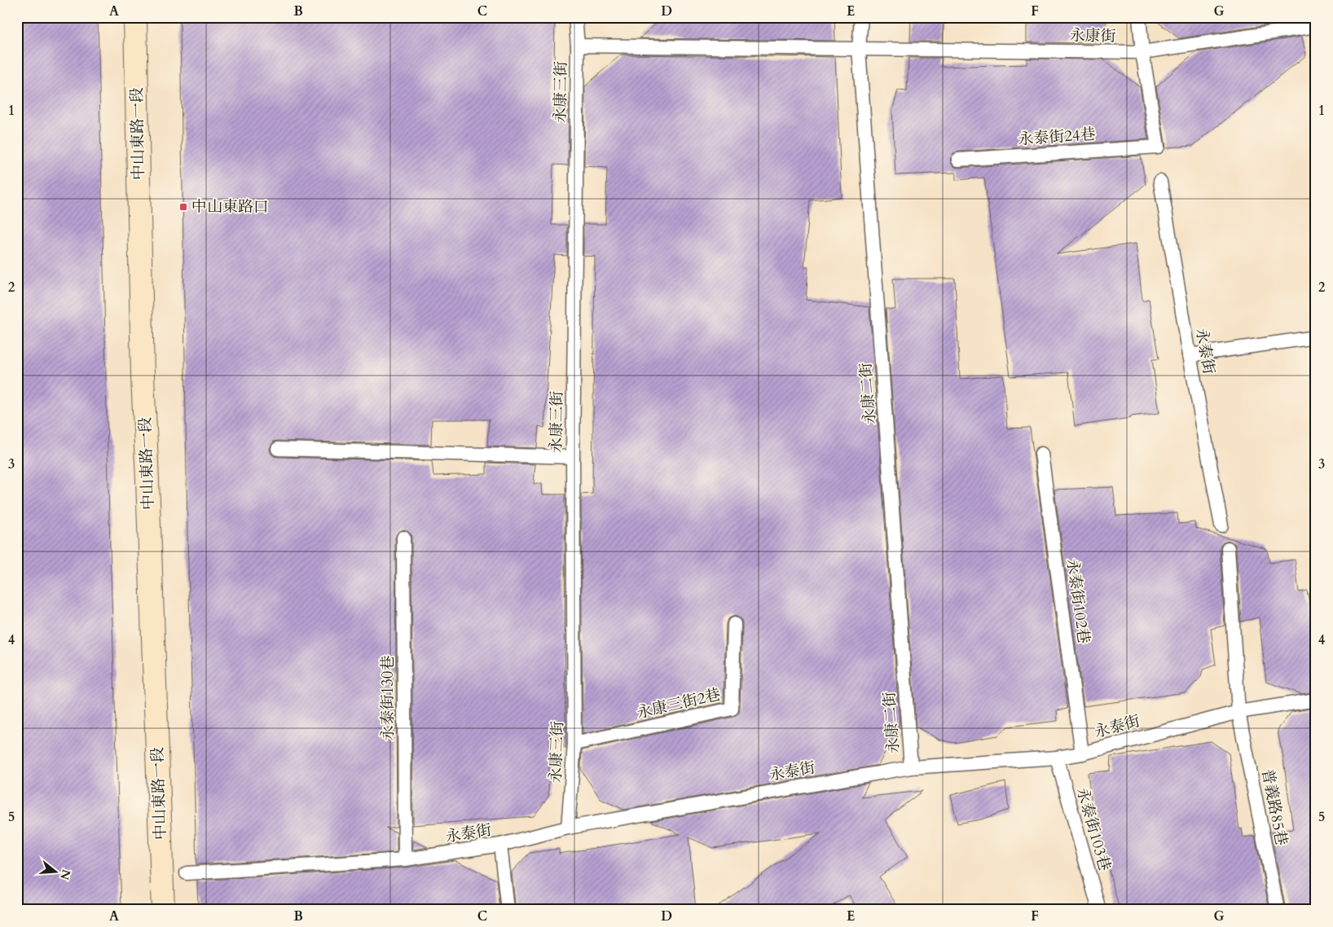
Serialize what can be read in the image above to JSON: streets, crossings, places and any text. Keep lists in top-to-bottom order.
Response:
{
  "streets": {
    "main road": ["中山東路一段"],
    "lane": [
      "永康街",
      "永康三街",
      "永泰街24巷",
      "永泰街",
      "永康二街",
      "永泰街102巷",
      "永泰街130巷",
      "永康三街2巷",
      "普義路85巷",
      "永泰街103巷"
    ]
  },
  "crossings": [
    ["永康街", "永康三街"],
    ["永康街", "永泰街24巷"],
    ["永康街", "永康二街"],
    ["永康三街", "永泰街"],
    ["永康三街", "永康三街2巷"],
    ["永泰街", "永康二街"],
    ["永泰街", "永泰街102巷"],
    ["永泰街", "永泰街130巷"],
    ["永泰街", "普義路85巷"],
    ["永泰街", "永泰街103巷"]
  ],
  "places": {
    "transit": ["中山東路口"]
  },
  "north": "right",
  "grid": {
    "columns": [
      "A",
      "B",
      "C",
      "D",
      "E",
      "F",
      "G"
    ],
    "rows": [
      "1",
      "2",
      "3",
      "4",
      "5"
    ]
  }
}
